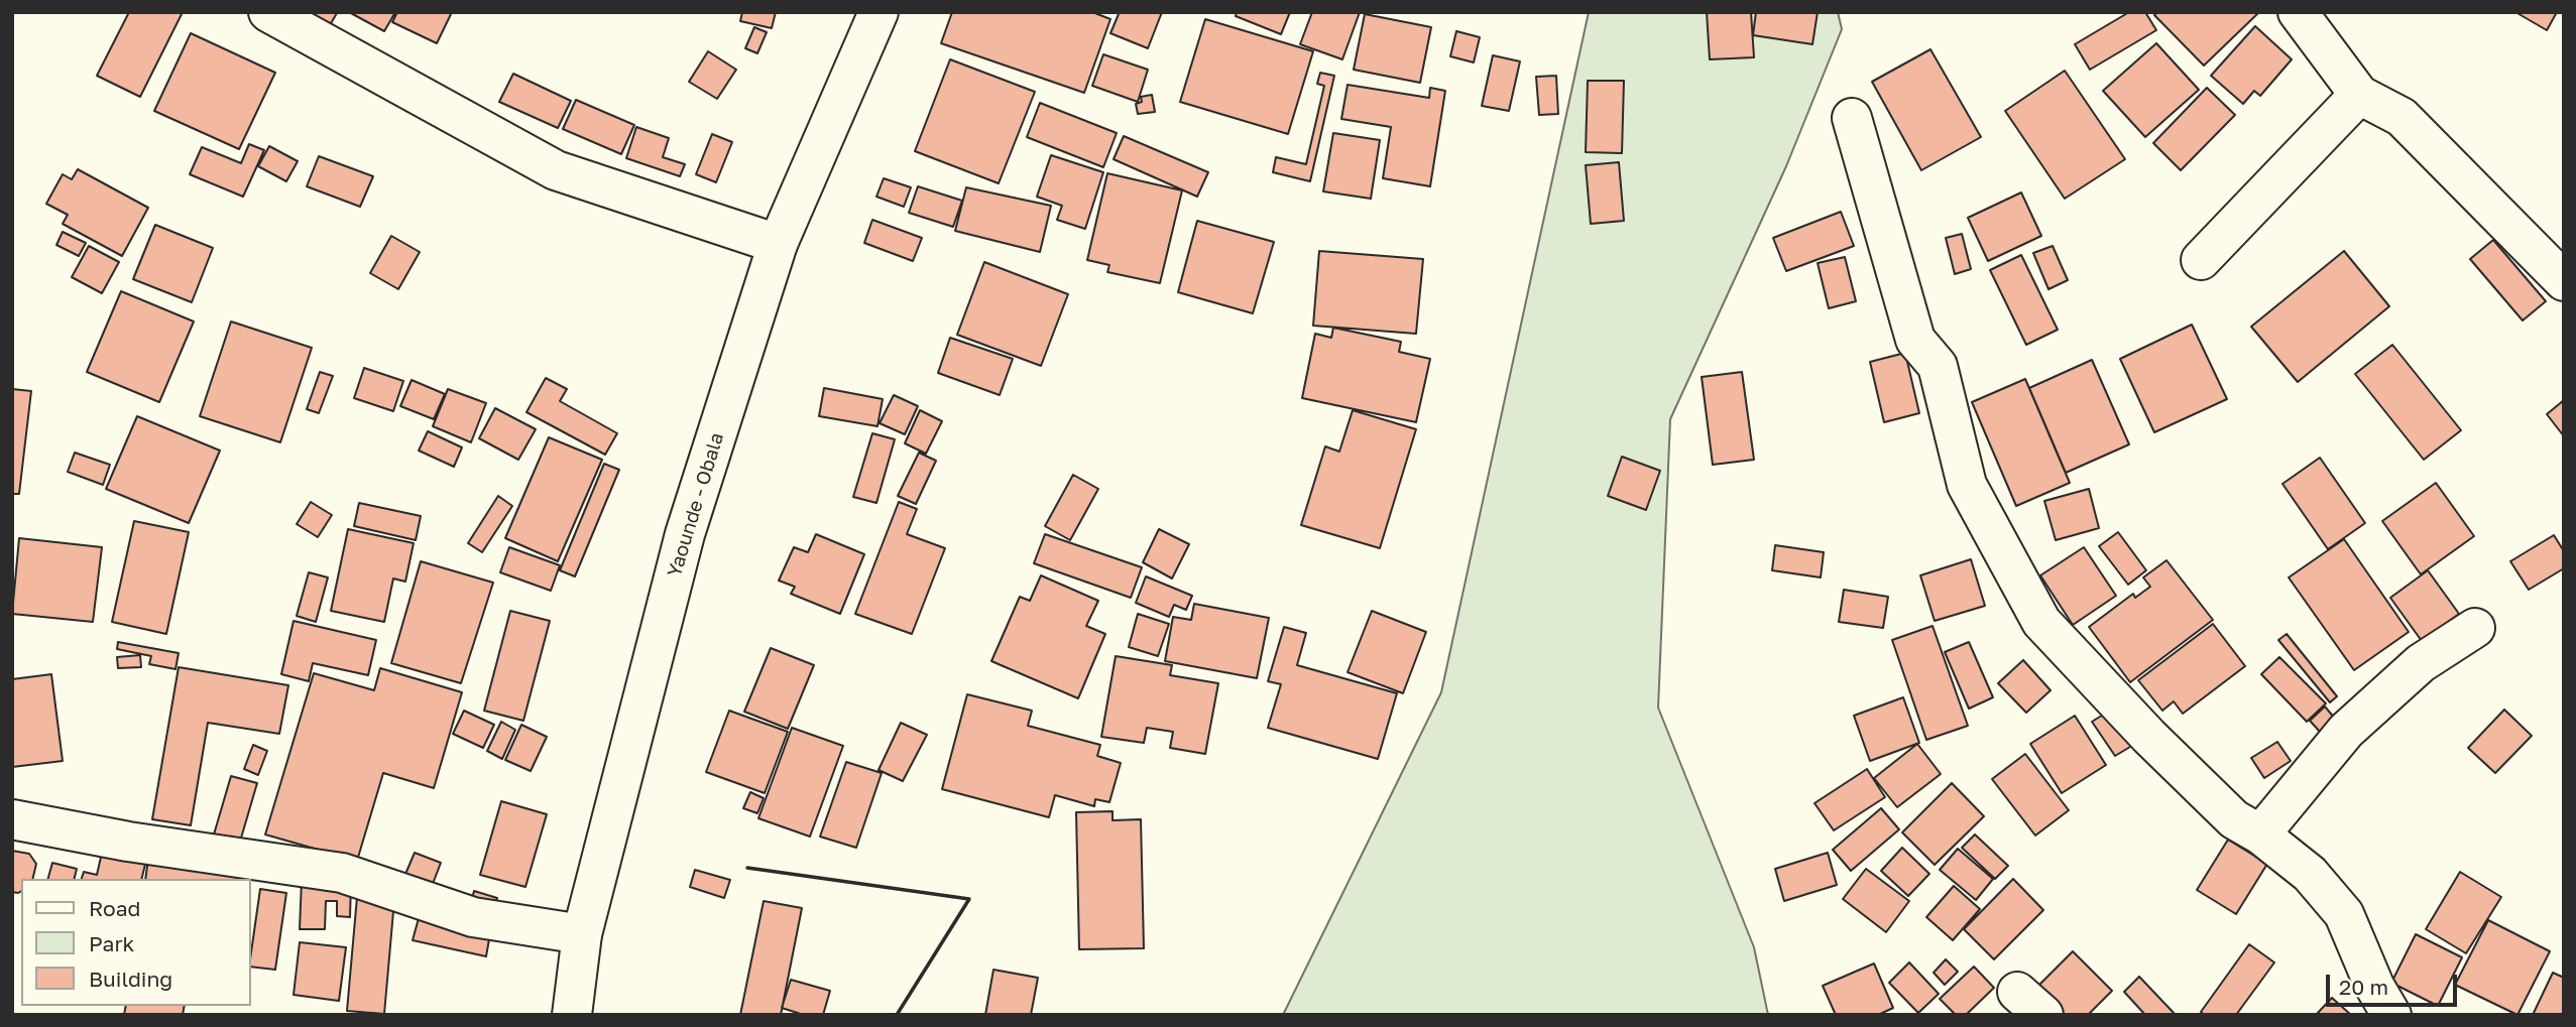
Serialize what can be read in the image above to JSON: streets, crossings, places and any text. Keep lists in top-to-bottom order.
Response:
{
  "streets": {
    "main road": ["Yaounde - Obala"]
  },
  "legend": ["Road", "Park", "Building"],
  "scale_bar": "20 m"
}
